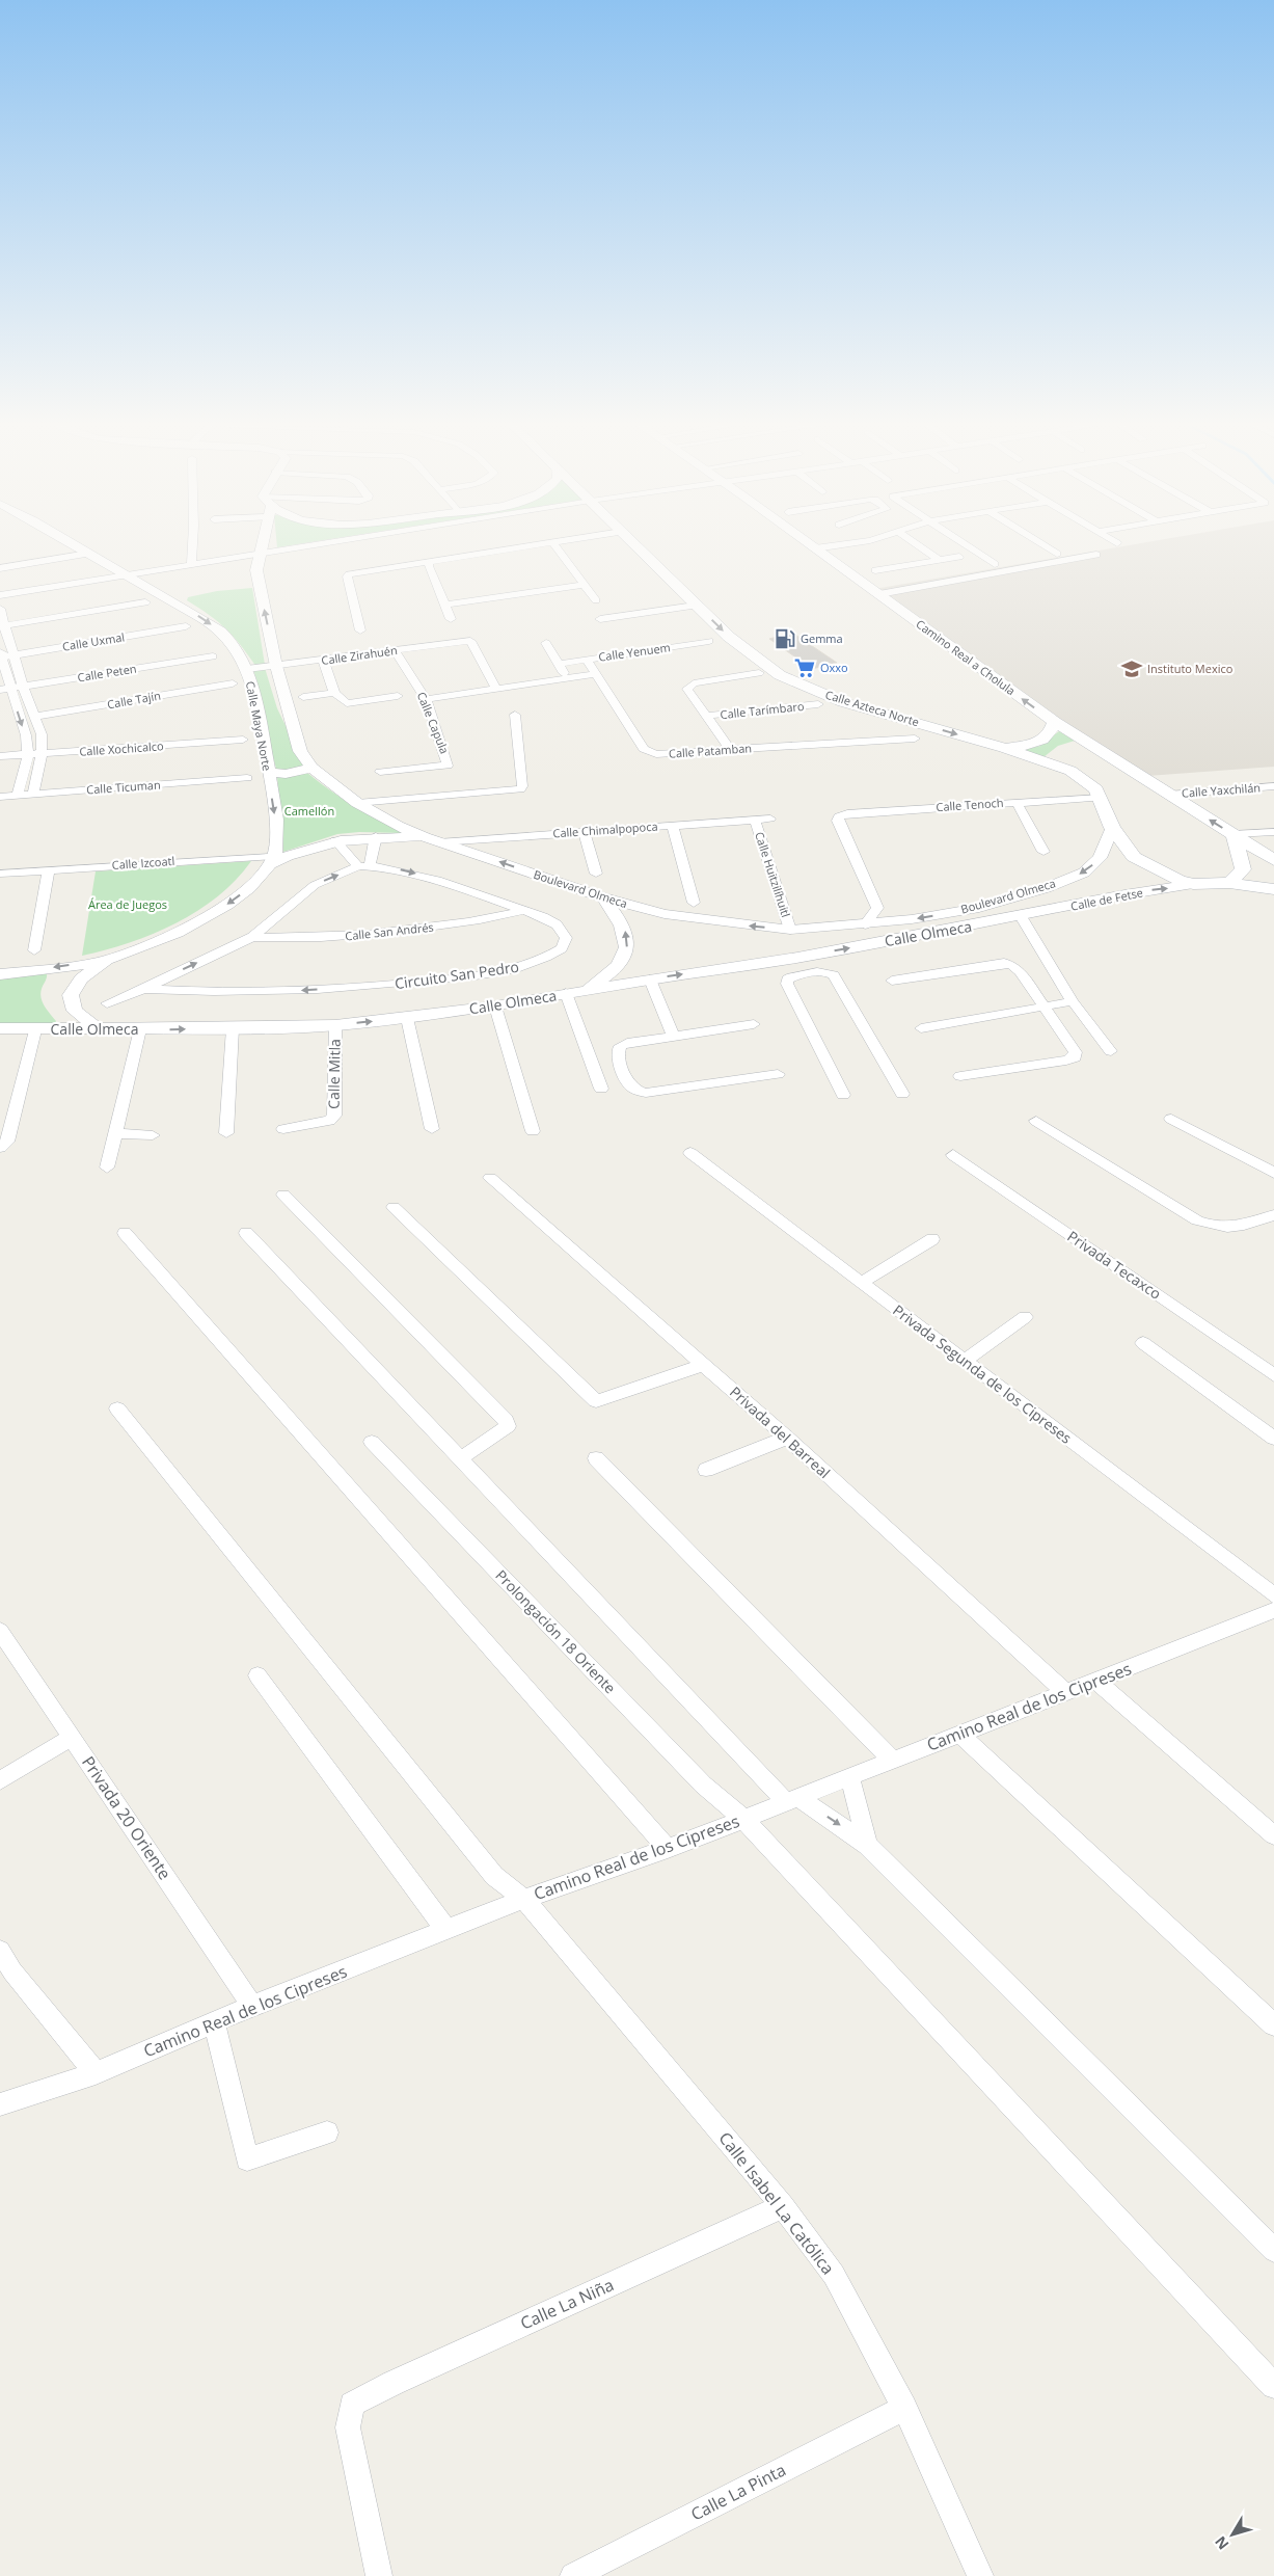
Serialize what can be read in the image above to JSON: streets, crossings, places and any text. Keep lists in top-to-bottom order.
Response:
{
  "streets": {
    "main road": ["Camino Real a Cholula", "Calle Azteca Norte"],
    "street": [
      "Calle Uxmal",
      "Calle Yenuem",
      "Calle Zirahuén",
      "Calle Peten",
      "Calle Tajín",
      "Calle Tarímbaro",
      "Calle Capula",
      "Calle Maya Norte",
      "Calle Xochicalco",
      "Calle Patamban",
      "Calle Ticuman",
      "Calle Yaxchilán",
      "Calle Tenoch",
      "Calle Chimalpopoca",
      "Calle Izcoatl",
      "Calle Huitzilíhuitl",
      "Boulevard Olmeca",
      "Calle de Fetse",
      "Calle San Andrés",
      "Calle Olmeca",
      "Circuito San Pedro",
      "Calle Mitla",
      "Privada Tecaxco",
      "Privada Segunda de los Cipreses",
      "Privada del Barreal",
      "Prolongación 18 Oriente",
      "Camino Real de los Cipreses",
      "Privada 20 Oriente",
      "Calle Isabel La Católica",
      "Calle La Niña",
      "Calle La Pinta"
    ]
  },
  "crossings": [
    ["Calle Yenuem", "Calle Patamban"],
    ["Calle Zirahuén", "Calle Capula"],
    ["Calle Zirahuén", "Calle Maya Norte"],
    ["Calle Zirahuén", "Boulevard Olmeca"],
    ["Camino Real a Cholula", "Calle Yaxchilán"],
    ["Calle Azteca Norte", "Calle Tenoch"],
    ["Calle Azteca Norte", "Boulevard Olmeca"],
    ["Calle Azteca Norte", "Calle de Fetse"],
    ["Calle Maya Norte", "Calle Izcoatl"],
    ["Calle Tenoch", "Boulevard Olmeca"],
    ["Calle Chimalpopoca", "Calle Huitzilíhuitl"],
    ["Calle Chimalpopoca", "Boulevard Olmeca"],
    ["Calle Huitzilíhuitl", "Boulevard Olmeca"],
    ["Calle de Fetse", "Calle Olmeca"],
    ["Calle San Andrés", "Circuito San Pedro"],
    ["Calle Olmeca", "Calle Mitla"],
    ["Privada del Barreal", "Camino Real de los Cipreses"],
    ["Prolongación 18 Oriente", "Camino Real de los Cipreses"],
    ["Camino Real de los Cipreses", "Privada 20 Oriente"],
    ["Camino Real de los Cipreses", "Calle Isabel La Católica"],
    ["Calle Isabel La Católica", "Calle La Niña"],
    ["Calle Isabel La Católica", "Calle La Pinta"]
  ],
  "one_way": [
    "Camino Real a Cholula",
    "Calle Azteca Norte",
    "Calle Maya Norte",
    "Calle de Fetse"
  ],
  "parks": ["Camellón", "Área de Juegos"],
  "places": {
    "fuel station": ["Gemma"],
    "supermarket": ["Oxxo"],
    "school or university": ["Instituto Mexico"]
  },
  "north": "bottom left"
}
